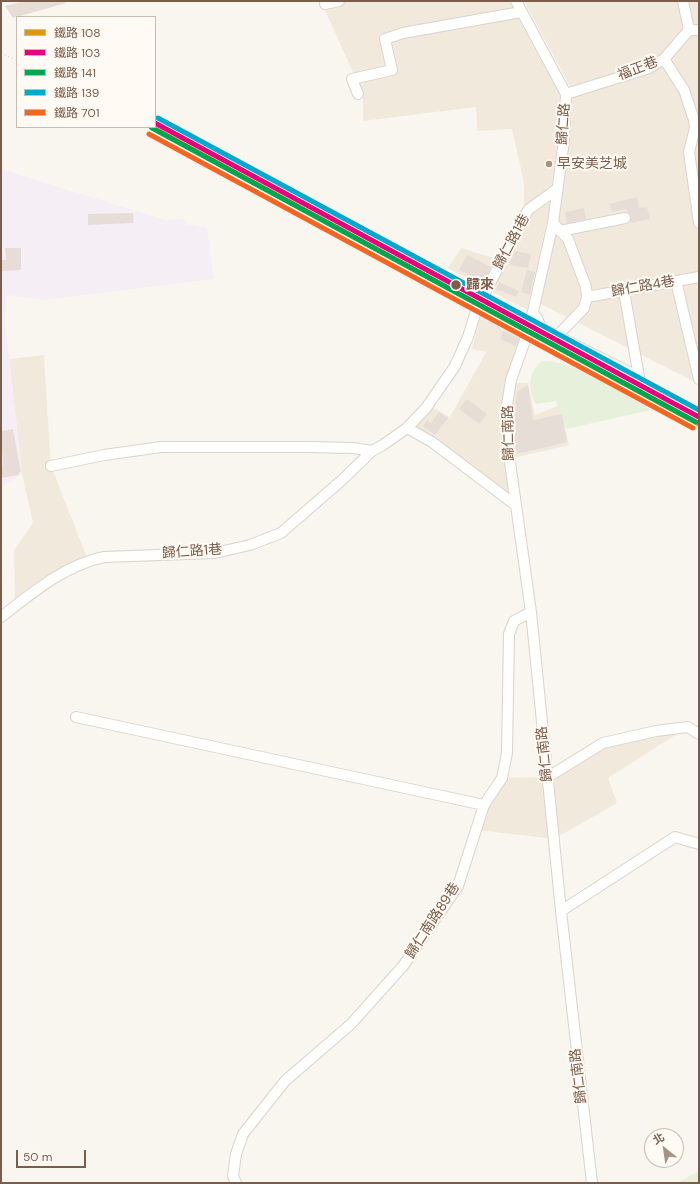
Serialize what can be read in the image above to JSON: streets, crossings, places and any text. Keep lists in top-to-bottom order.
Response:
{
  "streets": {
    "street": [
      "福正巷",
      "歸仁路",
      "歸仁路1巷",
      "歸仁路4巷",
      "歸仁南路",
      "歸仁南路89巷"
    ]
  },
  "crossings": [
    ["福正巷", "歸仁路"],
    ["歸仁路", "歸仁路1巷"],
    ["歸仁路", "歸仁南路"],
    ["歸仁南路", "歸仁南路89巷"]
  ],
  "places": ["早安美芝城", "歸來"],
  "lines": [
    "rail line 139",
    "rail line 103",
    "rail line 108",
    "rail line 141",
    "rail line 701"
  ],
  "legend": [
    "鐵路 108",
    "鐵路 103",
    "鐵路 141",
    "鐵路 139",
    "鐵路 701"
  ],
  "scale_bar": "50 m",
  "north": "top left"
}
